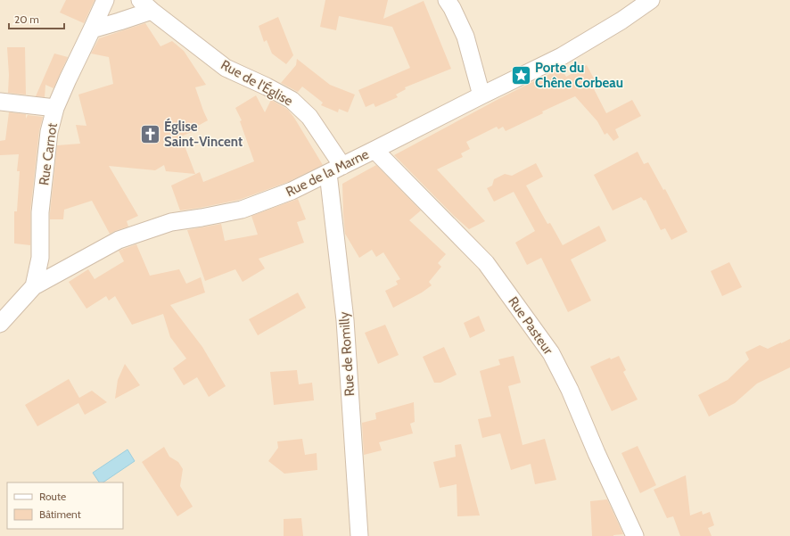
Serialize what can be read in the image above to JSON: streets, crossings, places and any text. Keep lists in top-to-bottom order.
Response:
{
  "streets": {
    "street": [
      "Rue de l'Église",
      "Rue Carnot",
      "Rue de la Marne",
      "Rue Pasteur",
      "Rue de Romilly"
    ]
  },
  "crossings": [
    ["Rue de l'Église", "Rue de la Marne"],
    ["Rue de l'Église", "Rue de Romilly"],
    ["Rue Carnot", "Rue de la Marne"],
    ["Rue de la Marne", "Rue Pasteur"],
    ["Rue de la Marne", "Rue de Romilly"]
  ],
  "places": {
    "place": ["Porte du Chêne Corbeau"],
    "church": ["Église Saint-Vincent"]
  },
  "legend": ["Route", "Bâtiment"],
  "scale_bar": "20 m"
}
